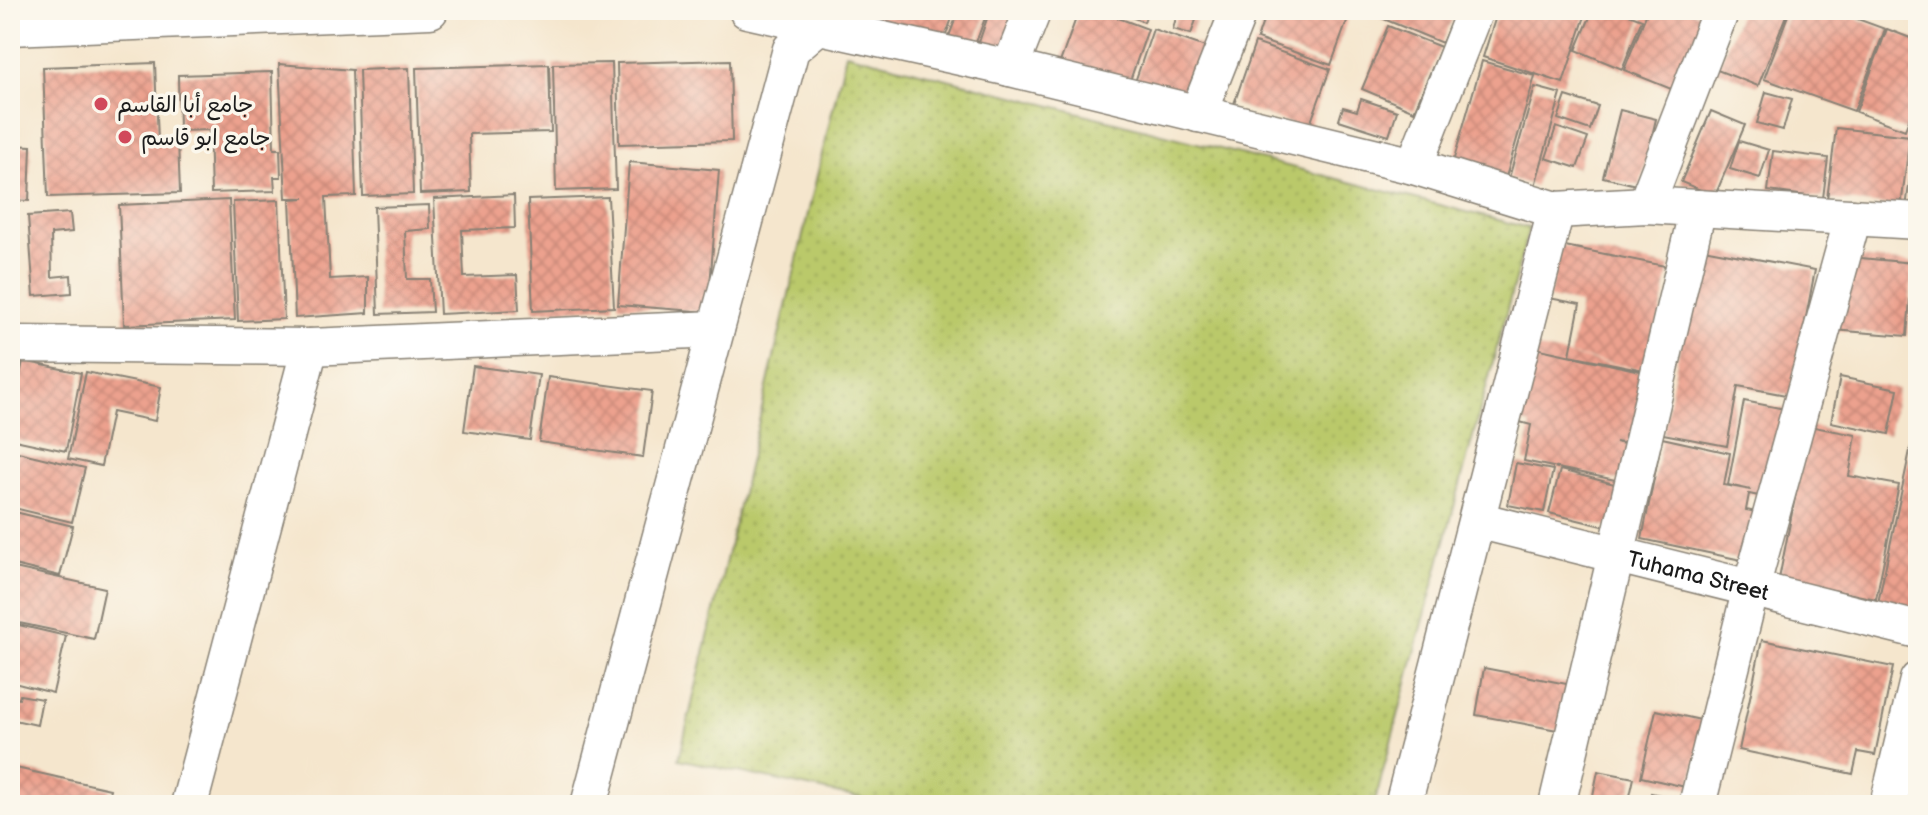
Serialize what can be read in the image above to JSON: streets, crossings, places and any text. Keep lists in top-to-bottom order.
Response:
{
  "streets": {
    "street": ["Tuhama Street"]
  },
  "places": ["جامع أبا القاسم", "جامع ابو قاسم"]
}
